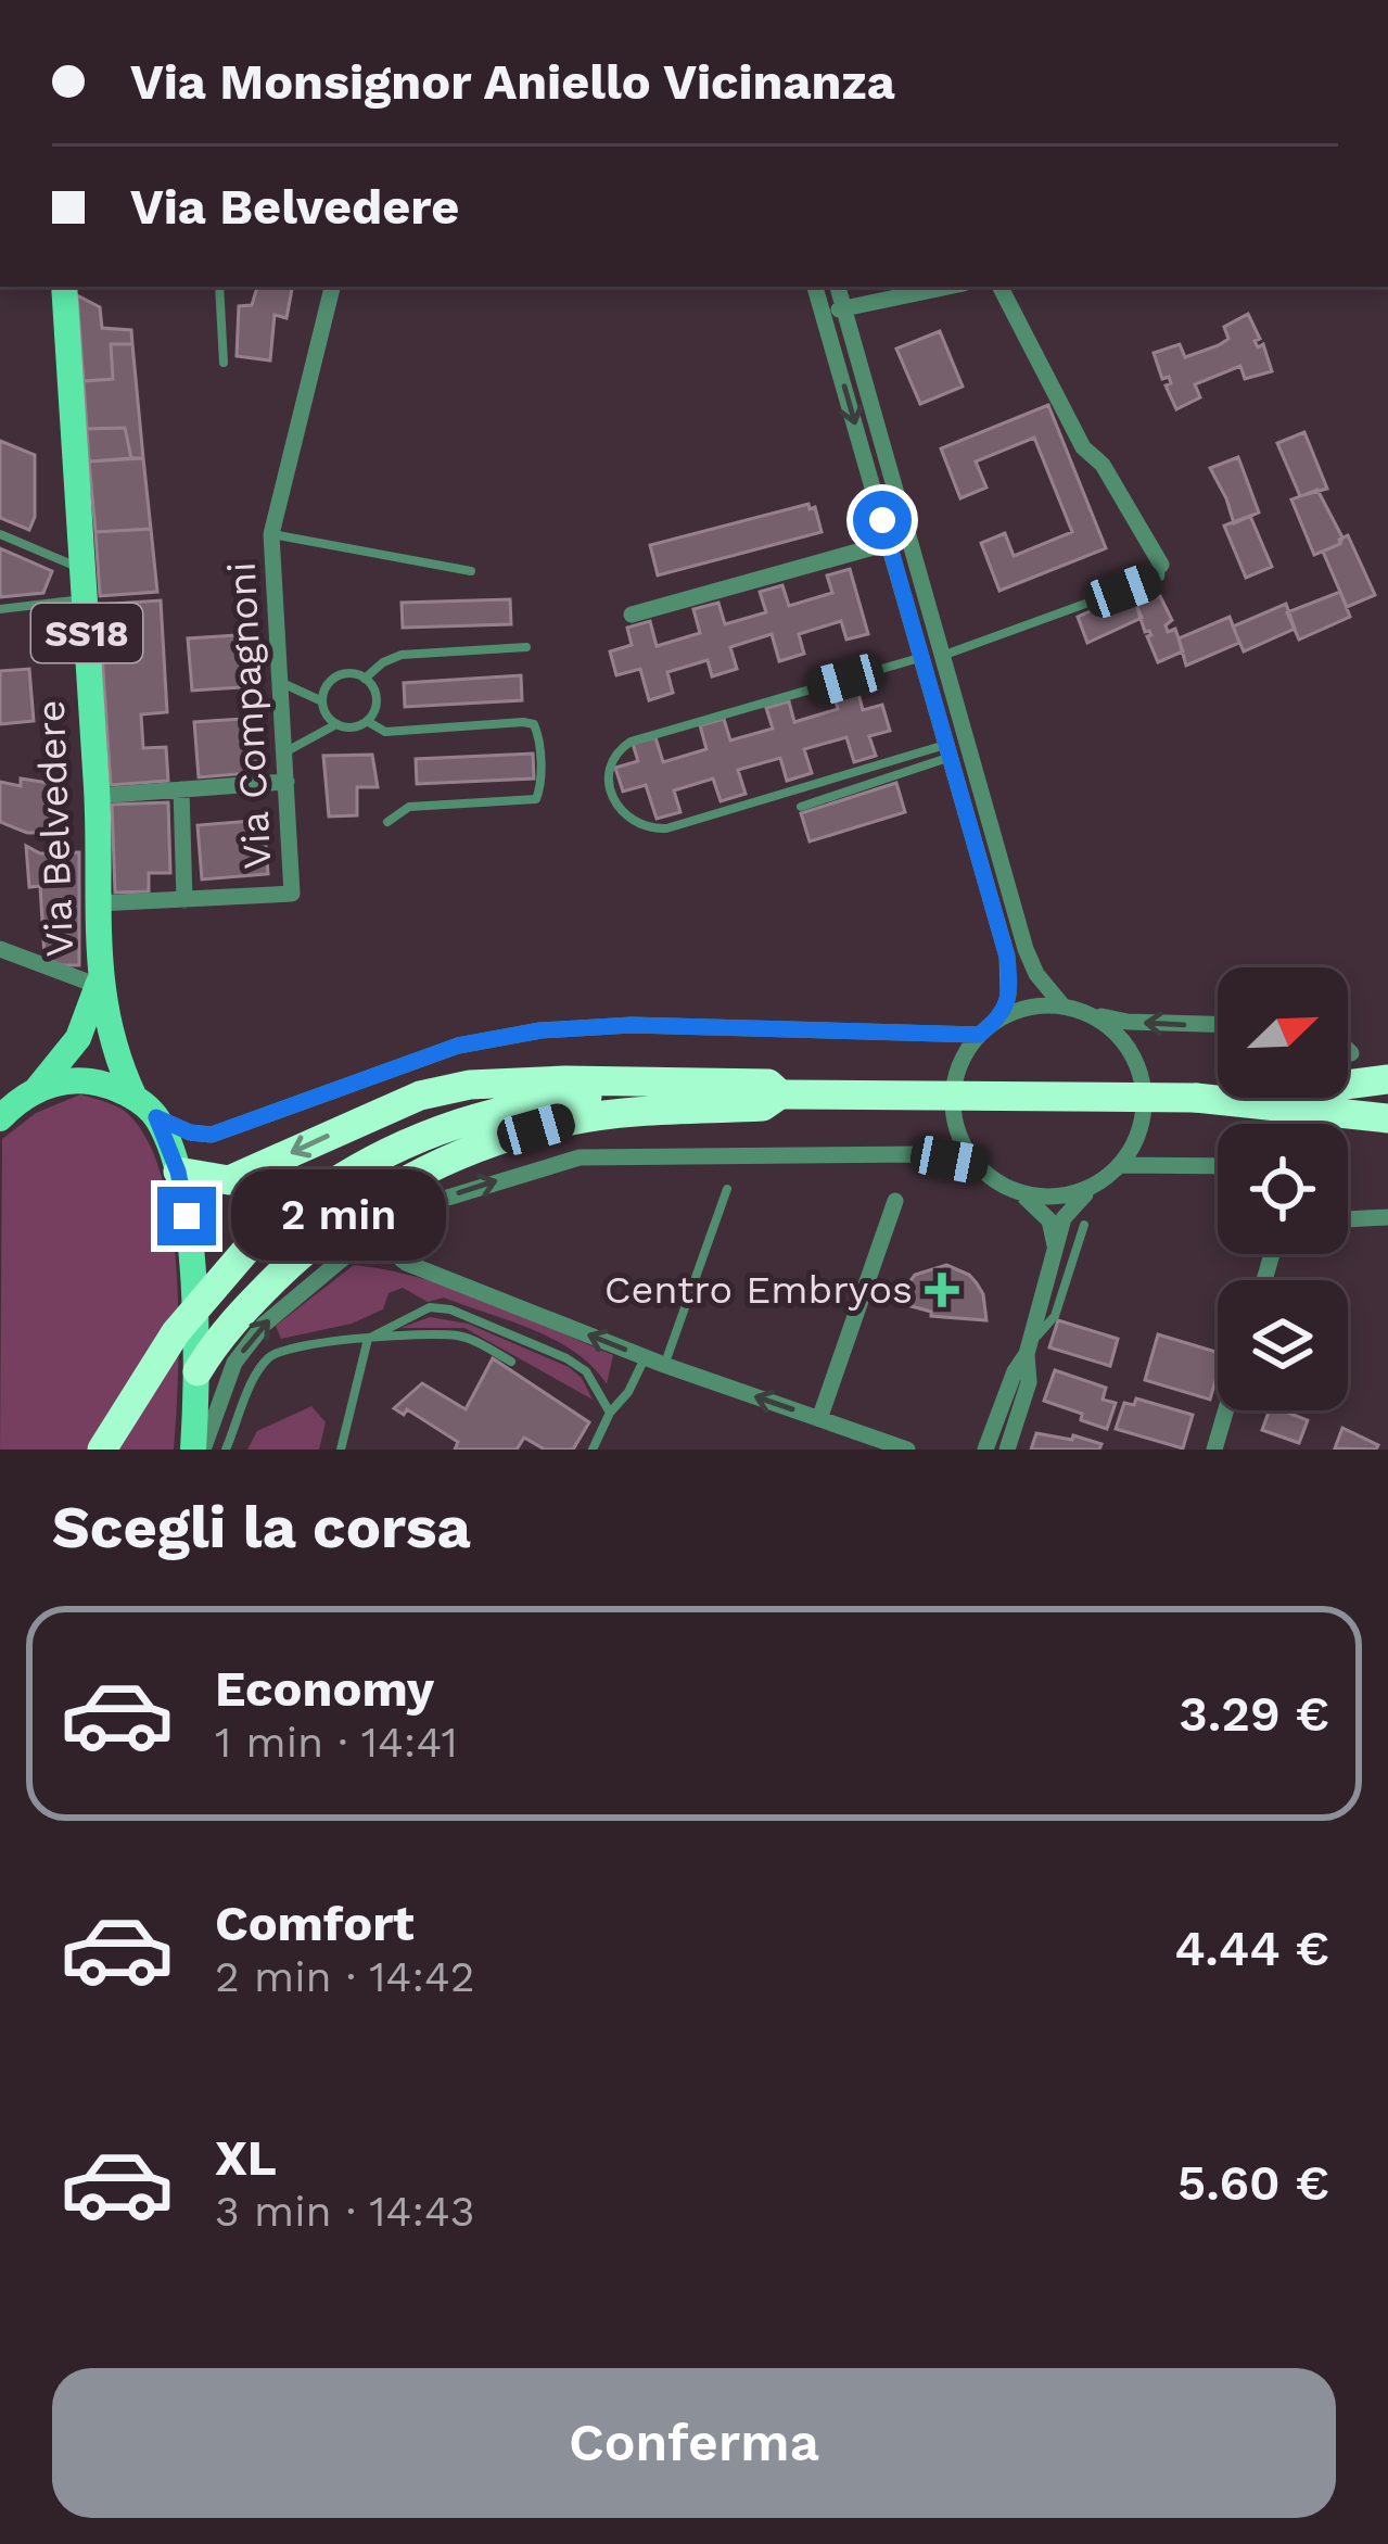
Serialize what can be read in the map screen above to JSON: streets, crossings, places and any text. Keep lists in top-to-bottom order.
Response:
{
  "streets": {
    "main road": ["SS18", "Via Belvedere"],
    "street": ["Via Compagnoni"]
  },
  "crossings": [
    ["SS18", "Via Belvedere"]
  ],
  "places": {
    "health": ["Centro Embryos"]
  },
  "north": "top right",
  "page": {
    "banner": ["Via Monsignor Aniello Vicinanza", "Via Belvedere"],
    "bubble": "2 min",
    "heading": "Scegli la corsa",
    "list": [
      {
        "name": "Economy",
        "note": "1 min · 14:41",
        "value": "3.29 €"
      },
      {
        "name": "Comfort",
        "note": "2 min · 14:42",
        "value": "4.44 €"
      },
      {
        "name": "XL",
        "note": "3 min · 14:43",
        "value": "5.60 €"
      }
    ],
    "buttons": "Conferma"
  }
}
